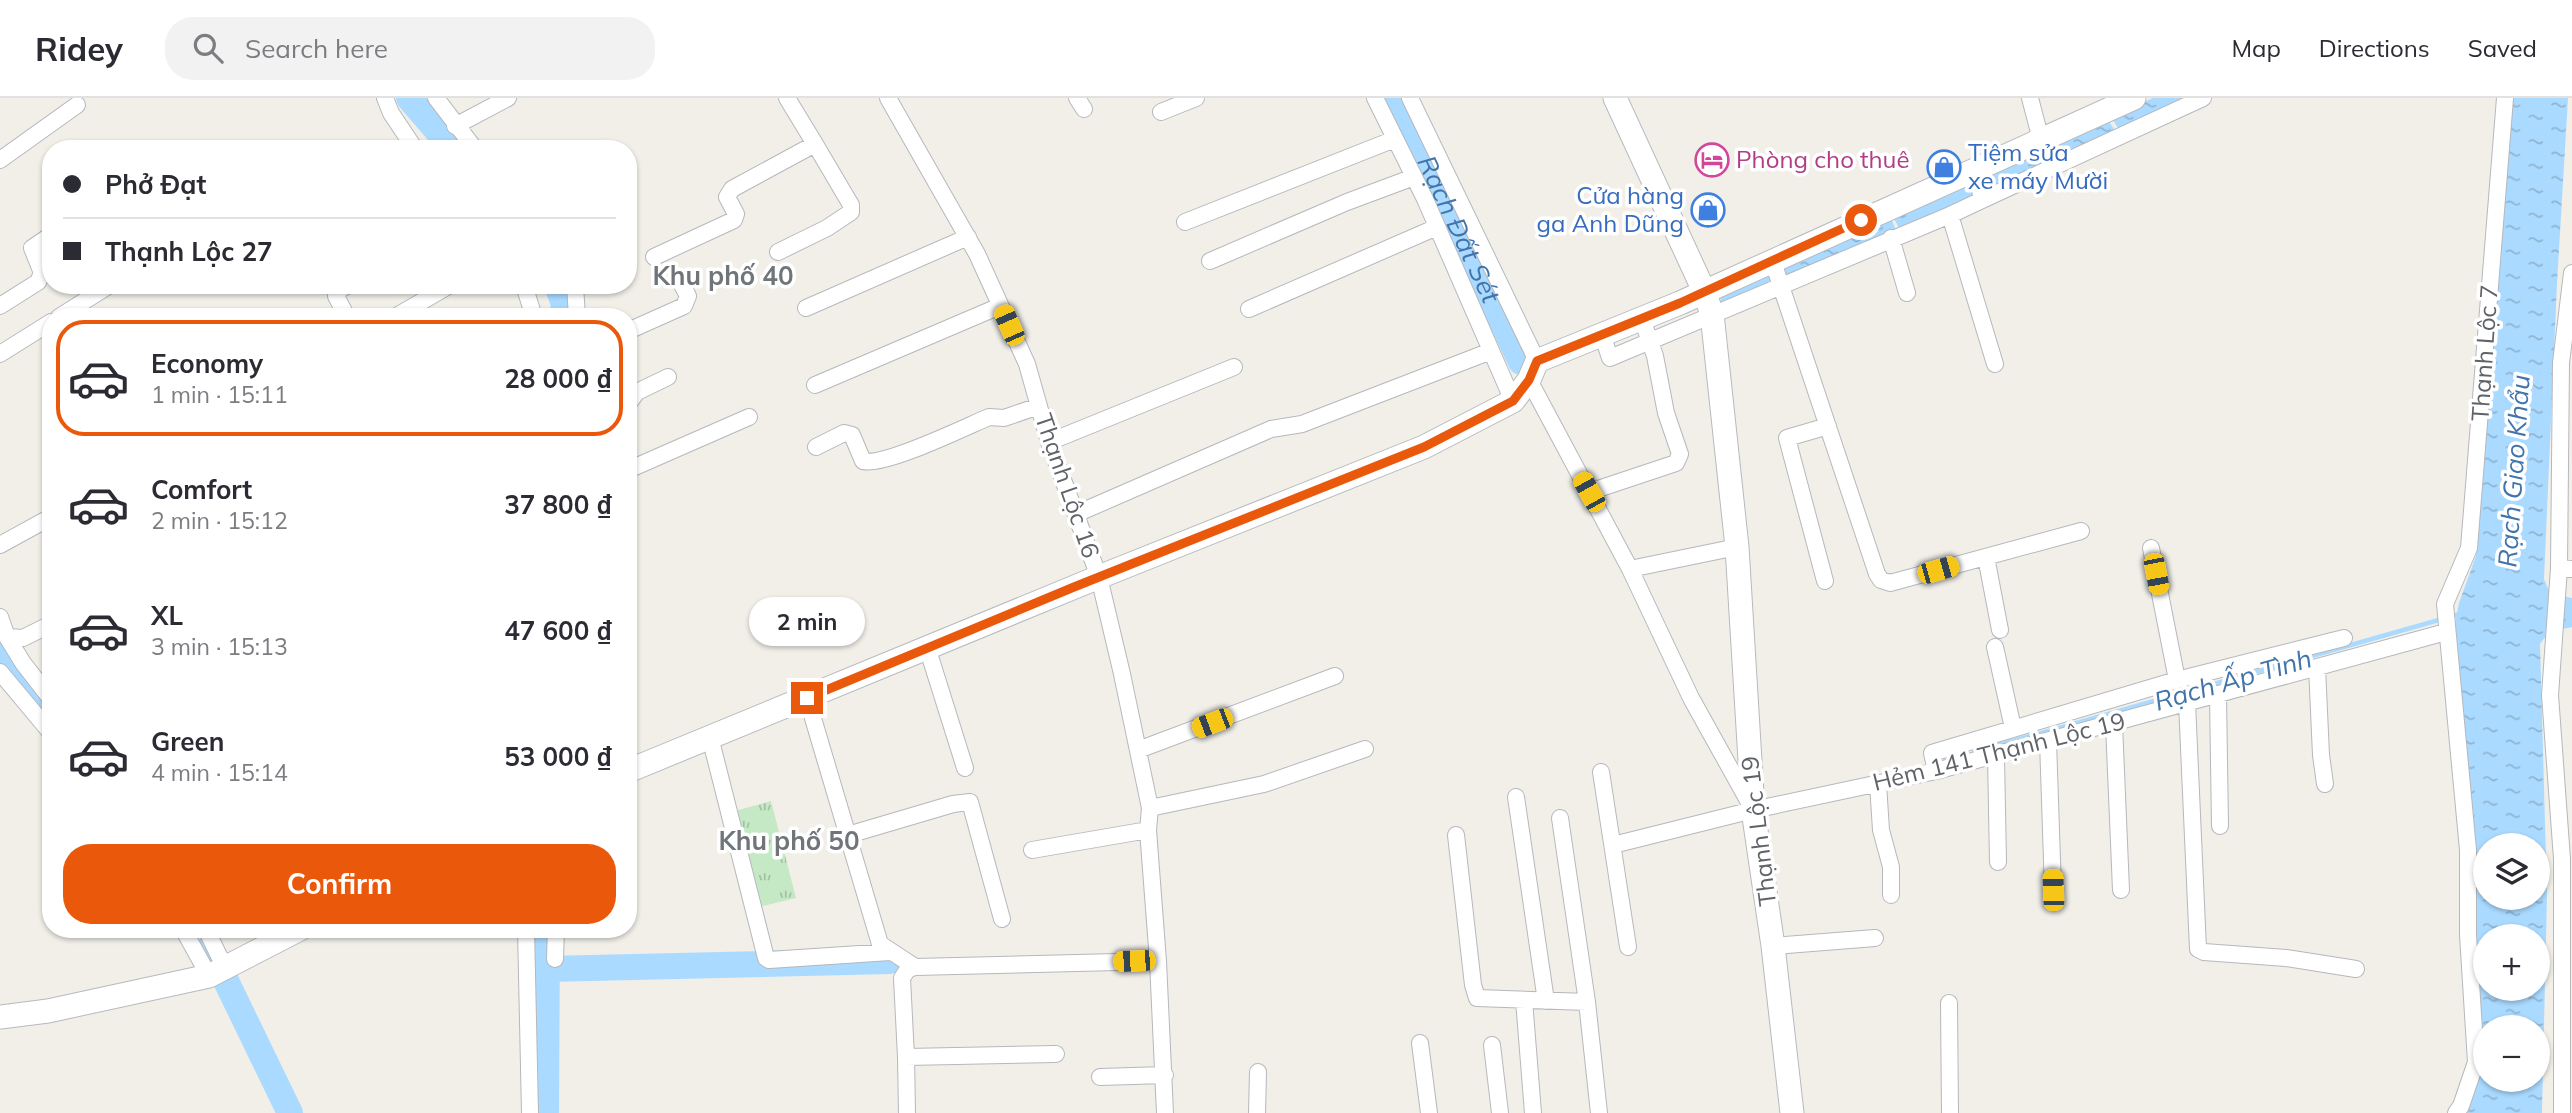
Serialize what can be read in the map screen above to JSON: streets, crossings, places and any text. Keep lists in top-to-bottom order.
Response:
{
  "streets": {
    "street": [
      "Thạnh Lộc 7",
      "Thạnh Lộc 16",
      "Hẻm 141 Thạnh Lộc 19",
      "Thạnh Lộc 19"
    ]
  },
  "crossings": [
    ["Thạnh Lộc 7", "Hẻm 141 Thạnh Lộc 19"],
    ["Hẻm 141 Thạnh Lộc 19", "Thạnh Lộc 19"]
  ],
  "districts": ["Khu phố 40", "Khu phố 50"],
  "water": ["Rạch Đất Sét", "Rạch Giao Khẩu", "Rạch Ấp Tình"],
  "places": {
    "hotel": ["Phòng cho thuê"],
    "shop": ["Tiệm sửa xe máy Mười", "Cửa hàng ga Anh Dũng"]
  },
  "page": {
    "header": "Ridey",
    "search": "Search here",
    "nav": ["Map", "Directions", "Saved"],
    "banner": ["Phở Đạt", "Thạnh Lộc 27"],
    "list": [
      {
        "name": "Economy",
        "note": "1 min · 15:11",
        "value": "28 000 ₫"
      },
      {
        "name": "Comfort",
        "note": "2 min · 15:12",
        "value": "37 800 ₫"
      },
      {
        "name": "XL",
        "note": "3 min · 15:13",
        "value": "47 600 ₫"
      },
      {
        "name": "Green",
        "note": "4 min · 15:14",
        "value": "53 000 ₫"
      }
    ],
    "bubble": "2 min",
    "buttons": "Confirm",
    "map_buttons": ["+", "−"]
  }
}
